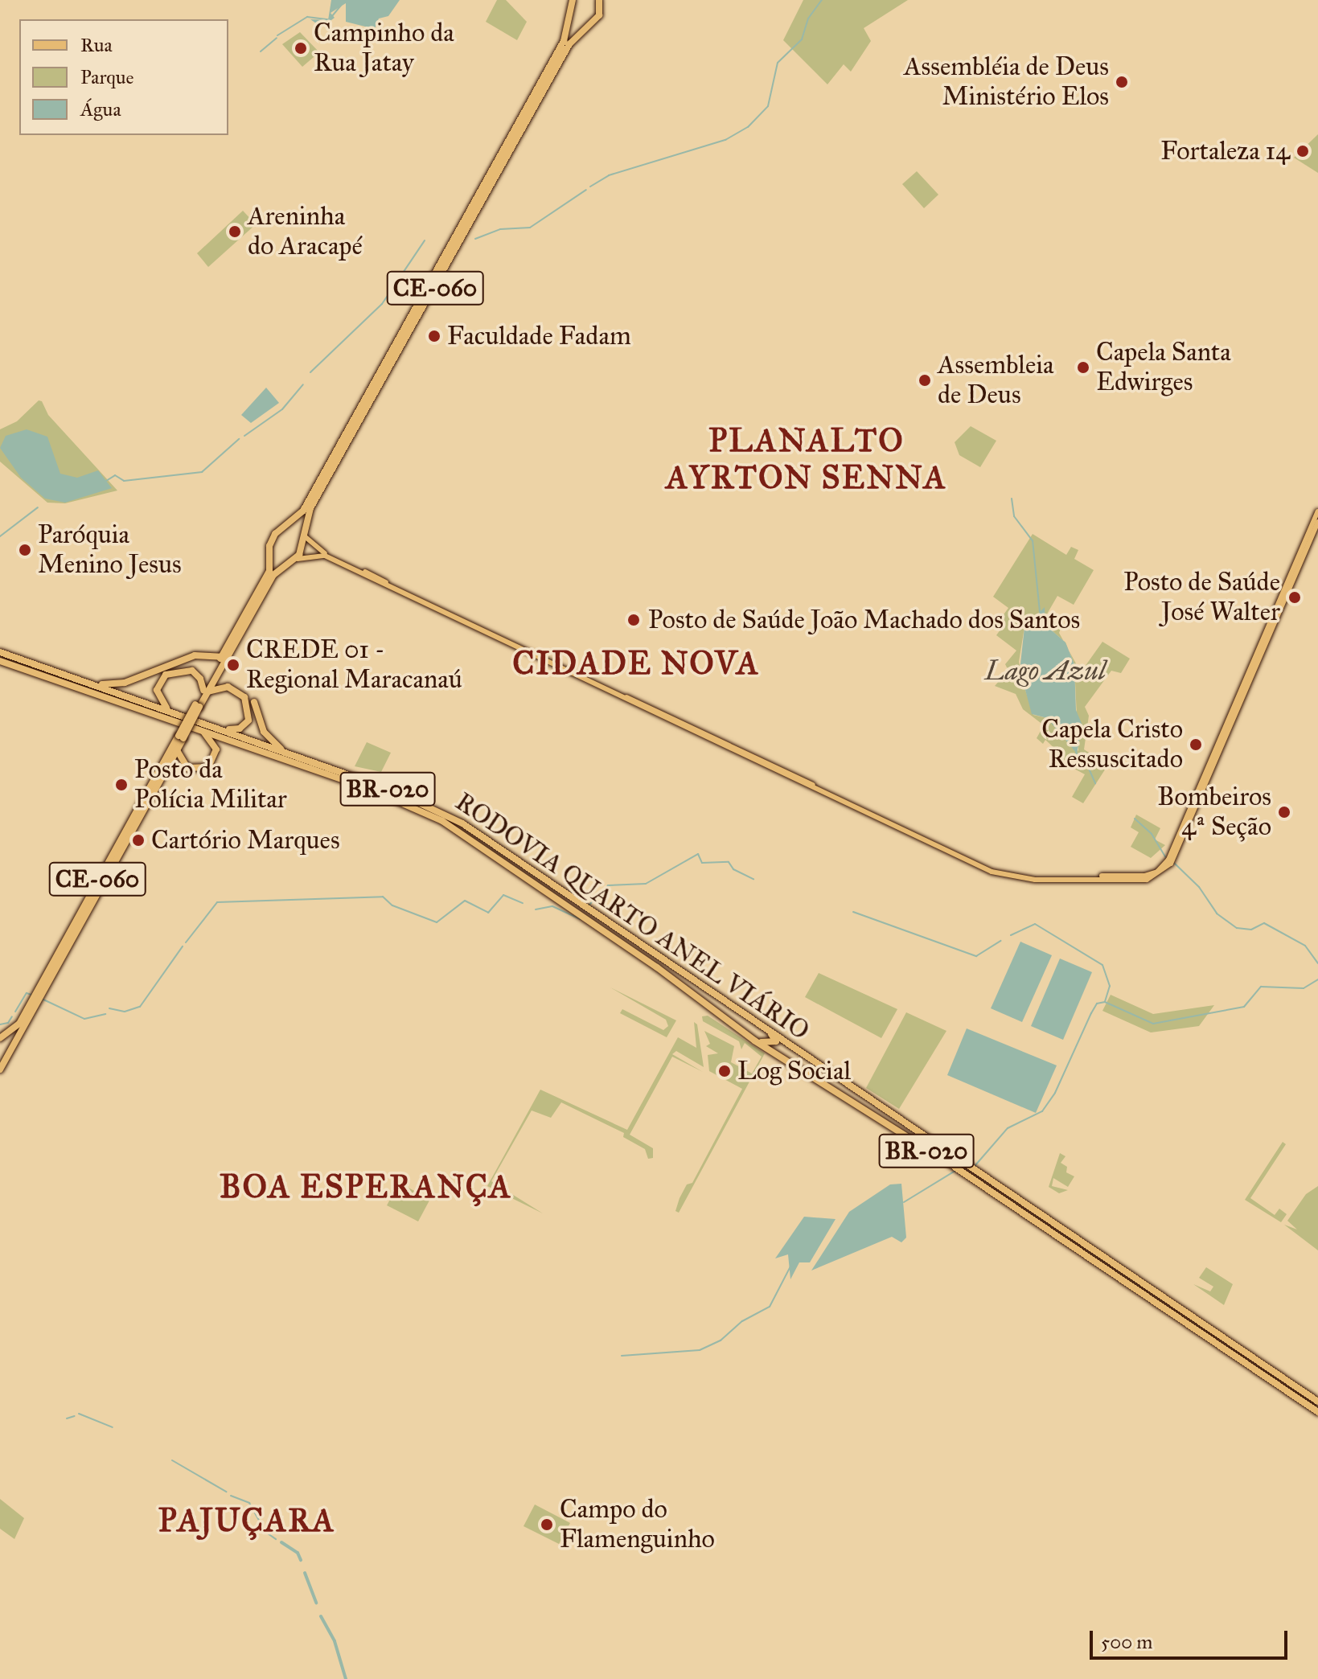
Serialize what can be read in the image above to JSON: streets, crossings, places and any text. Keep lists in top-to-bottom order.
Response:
{
  "streets": {
    "highway": ["CE-060", "BR-020", "RODOVIA QUARTO ANEL VIÁRIO"]
  },
  "districts": [
    "PLANALTO AYRTON SENNA",
    "CIDADE NOVA",
    "BOA ESPERANÇA",
    "PAJUÇARA"
  ],
  "water": ["Lago Azul"],
  "places": [
    "Campinho da Rua Jatay",
    "Assembléia de Deus Ministério Elos",
    "Fortaleza 14",
    "Areninha do Aracapé",
    "Faculdade Fadam",
    "Capela Santa Edwirges",
    "Assembleia de Deus",
    "Paróquia Menino Jesus",
    "Posto de Saúde José Walter",
    "Posto de Saúde João Machado dos Santos",
    "CREDE 01 - Regional Maracanaú",
    "Capela Cristo Ressuscitado",
    "Posto da Polícia Militar",
    "Bombeiros 4ª Seção",
    "Cartório Marques",
    "Log Social",
    "Campo do Flamenguinho"
  ],
  "legend": ["Rua", "Parque", "Água"],
  "scale_bar": "500 m"
}
